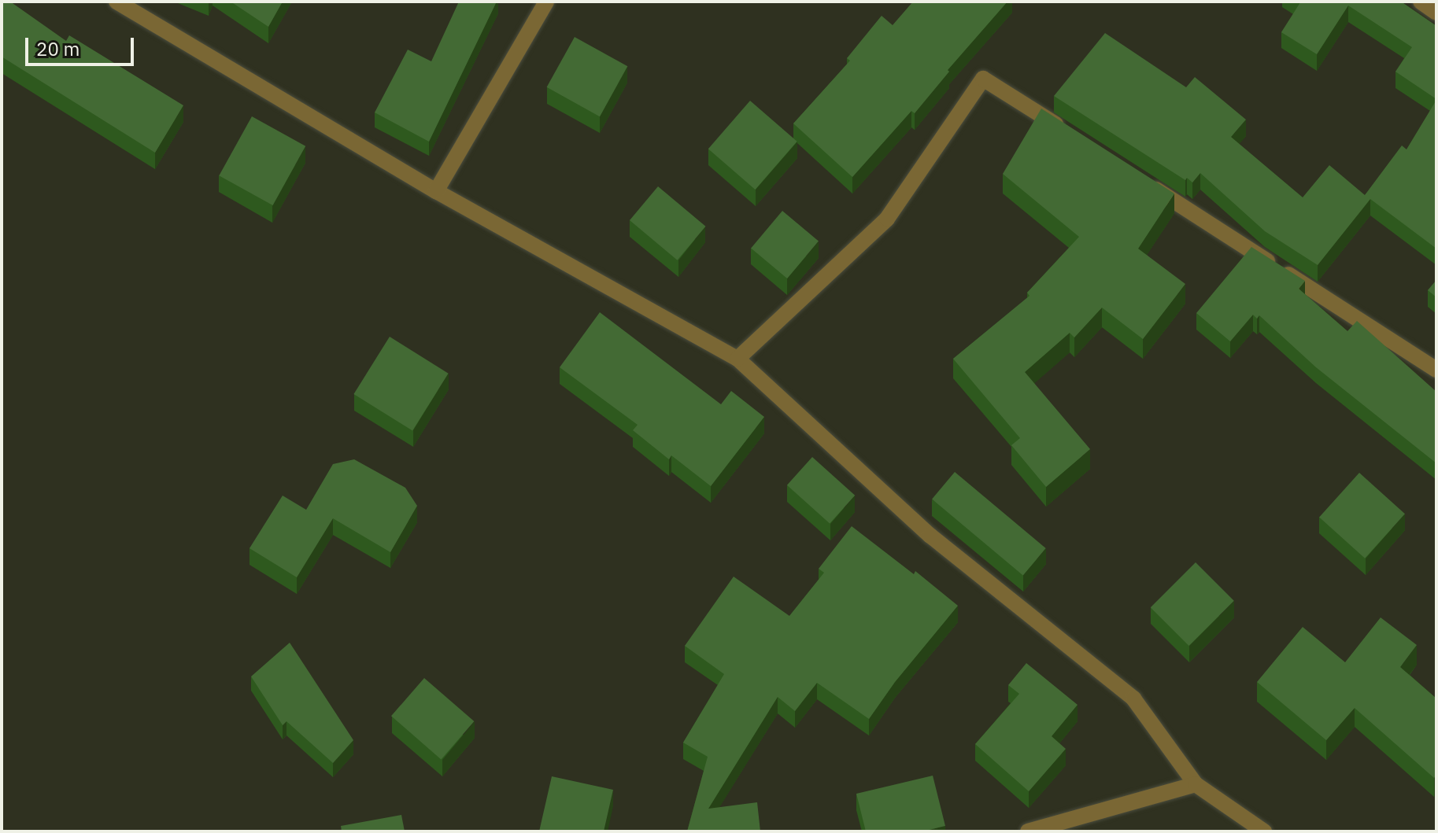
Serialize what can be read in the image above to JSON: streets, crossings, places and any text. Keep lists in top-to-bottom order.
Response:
{
  "scale_bar": "20 m"
}
